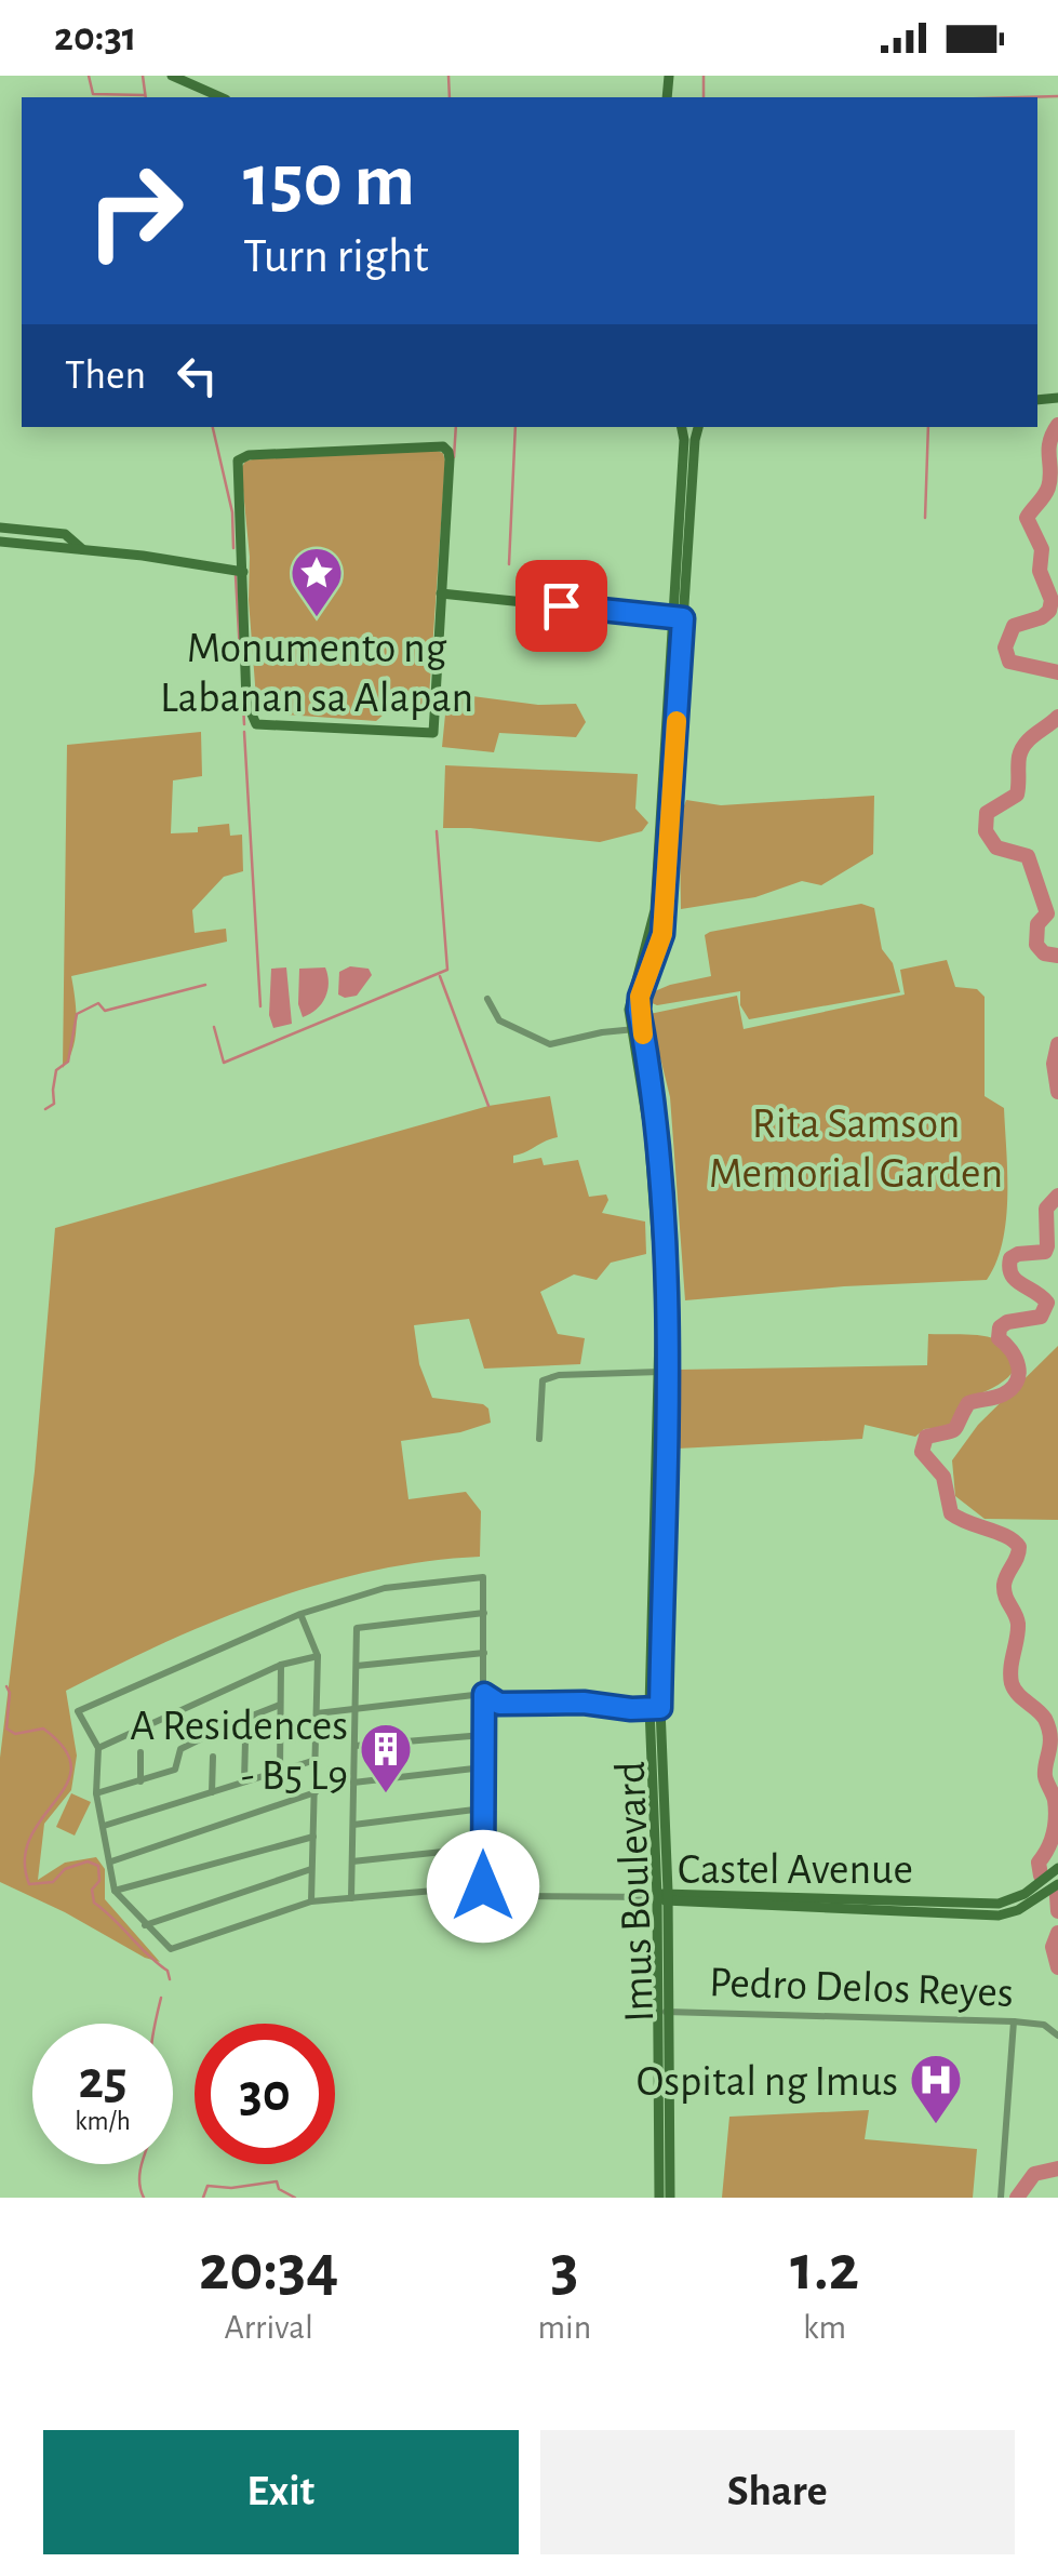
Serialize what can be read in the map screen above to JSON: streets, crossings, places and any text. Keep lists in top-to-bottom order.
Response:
{
  "streets": {
    "main road": ["Castel Avenue", "Imus Boulevard"],
    "street": ["Pedro Delos Reyes"]
  },
  "crossings": [
    ["Castel Avenue", "Imus Boulevard"],
    ["Imus Boulevard", "Pedro Delos Reyes"]
  ],
  "parks": ["Rita Samson Memorial Garden"],
  "places": {
    "place": ["Monumento ng Labanan sa Alapan"],
    "building": ["A Residences - B5 L9"],
    "hospital": ["Ospital ng Imus"]
  },
  "page": {
    "status": "20:31",
    "turn": ["150 m", "Turn right"],
    "then": "Then",
    "speed": "25 km/h",
    "limit": "30",
    "eta": [
      "20:34",
      "Arrival",
      "3",
      "min",
      "1.2",
      "km"
    ],
    "buttons": ["Exit", "Share"]
  }
}
